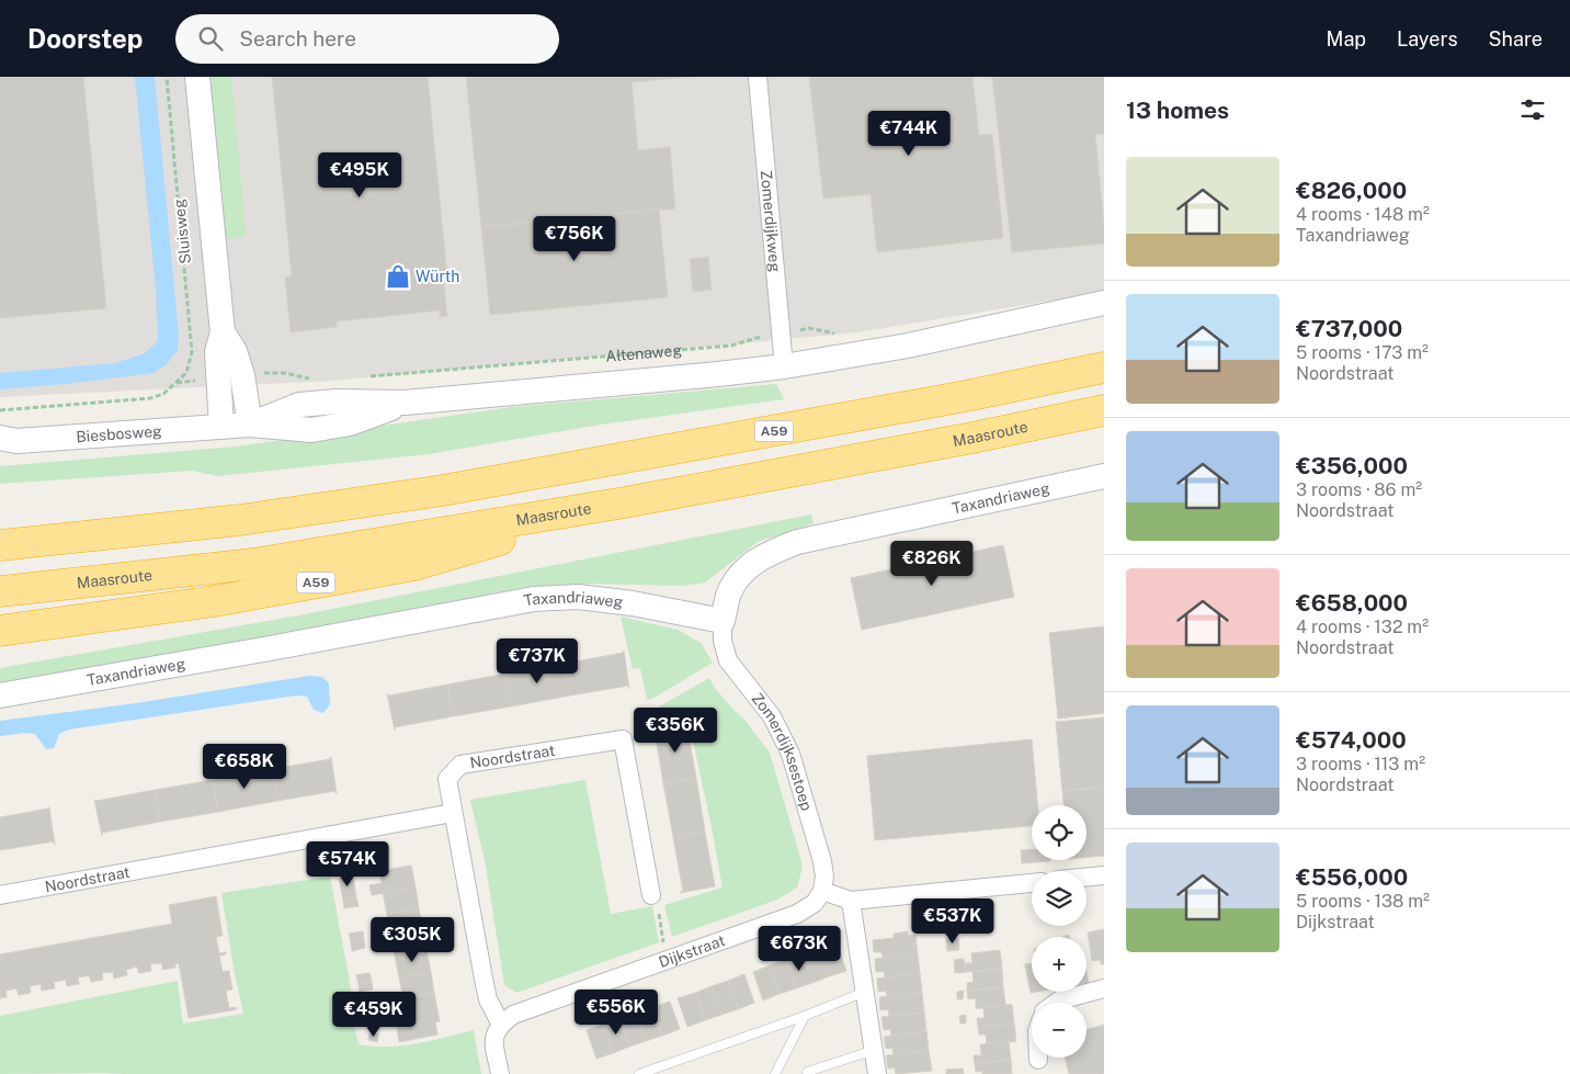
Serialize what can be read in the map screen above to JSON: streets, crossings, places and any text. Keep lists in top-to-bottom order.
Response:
{
  "streets": {
    "highway": ["A59", "Maasroute"],
    "main road": [
      "Sluisweg",
      "Altenaweg",
      "Biesbosweg",
      "Taxandriaweg"
    ],
    "street": [
      "Zomerdijkweg",
      "Zomerdijksestoep",
      "Noordstraat",
      "Dijkstraat"
    ]
  },
  "crossings": [
    ["Zomerdijkweg", "Altenaweg"],
    ["Sluisweg", "Altenaweg"],
    ["Sluisweg", "Biesbosweg"],
    ["Altenaweg", "Biesbosweg"],
    ["A59", "Maasroute"],
    ["Taxandriaweg", "Zomerdijksestoep"],
    ["Zomerdijksestoep", "Dijkstraat"]
  ],
  "places": {
    "shop": ["Würth"]
  },
  "page": {
    "header": "Doorstep",
    "search": "Search here",
    "nav": ["Map", "Layers", "Share"],
    "heading": "13 homes",
    "price": [
      "€744K",
      "€495K",
      "€756K",
      "€826K",
      "€737K",
      "€356K",
      "€658K",
      "€574K",
      "€537K",
      "€305K",
      "€673K",
      "€556K",
      "€459K"
    ],
    "list": [
      {
        "name": "€826,000",
        "note": "4 rooms · 148 m² · Taxandriaweg"
      },
      {
        "name": "€737,000",
        "note": "5 rooms · 173 m² · Noordstraat"
      },
      {
        "name": "€356,000",
        "note": "3 rooms · 86 m² · Noordstraat"
      },
      {
        "name": "€658,000",
        "note": "4 rooms · 132 m² · Noordstraat"
      },
      {
        "name": "€574,000",
        "note": "3 rooms · 113 m² · Noordstraat"
      },
      {
        "name": "€556,000",
        "note": "5 rooms · 138 m² · Dijkstraat"
      }
    ],
    "map_buttons": ["+", "−"]
  }
}
